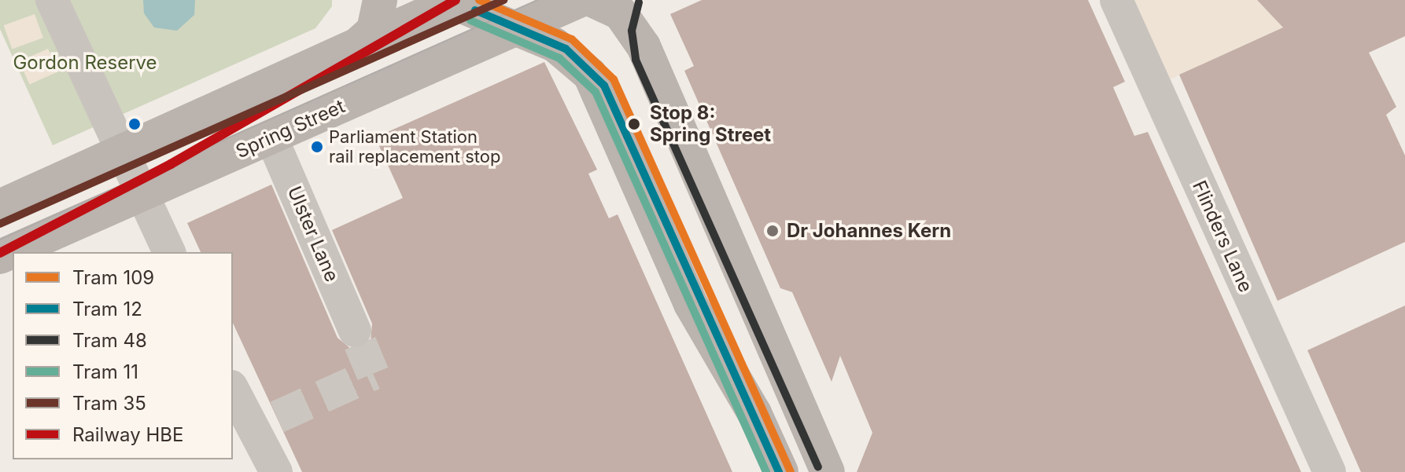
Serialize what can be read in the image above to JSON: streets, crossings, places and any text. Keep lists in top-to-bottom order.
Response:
{
  "streets": {
    "street": ["Spring Street", "Ulster Lane", "Flinders Lane"]
  },
  "crossings": [
    ["Spring Street", "Ulster Lane"]
  ],
  "parks": ["Gordon Reserve"],
  "places": ["Stop 8: Spring Street", "Parliament Station rail replacement stop", "Dr Johannes Kern"],
  "lines": [
    "tram line 109",
    "tram line 35",
    "rail line HBE",
    "tram line 48",
    "tram line 12",
    "tram line 11"
  ],
  "legend": [
    "Tram 109",
    "Tram 12",
    "Tram 48",
    "Tram 11",
    "Tram 35",
    "Railway HBE"
  ]
}
